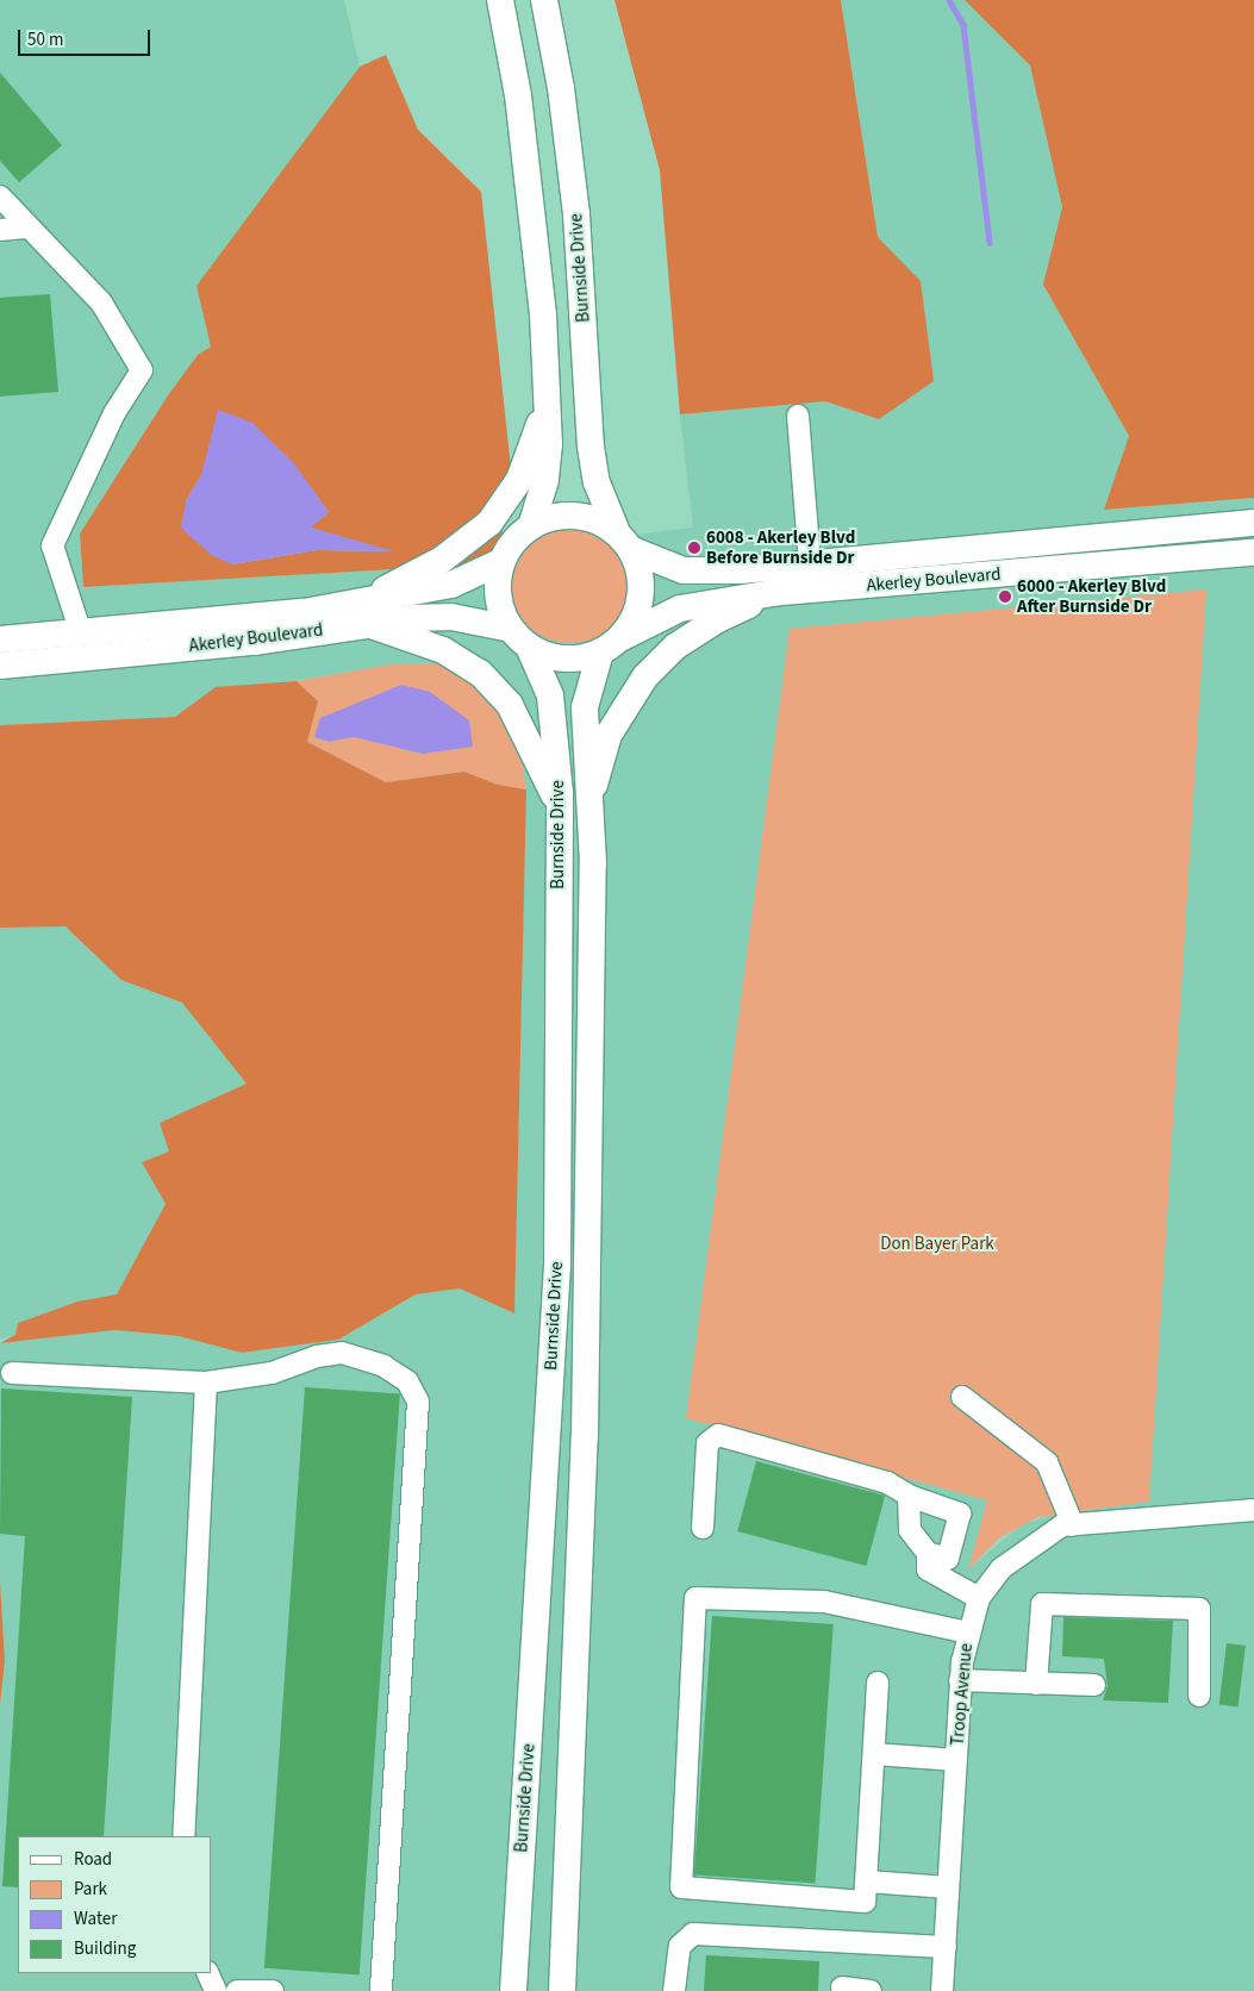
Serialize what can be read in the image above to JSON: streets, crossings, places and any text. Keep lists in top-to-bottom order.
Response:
{
  "streets": {
    "main road": ["Burnside Drive", "Akerley Boulevard"],
    "street": ["Troop Avenue"]
  },
  "crossings": [
    ["Burnside Drive", "Akerley Boulevard"]
  ],
  "parks": ["Don Bayer Park"],
  "places": ["6008 - Akerley Blvd Before Burnside Dr", "6000 - Akerley Blvd After Burnside Dr"],
  "legend": [
    "Road",
    "Park",
    "Water",
    "Building"
  ],
  "scale_bar": "50 m"
}
